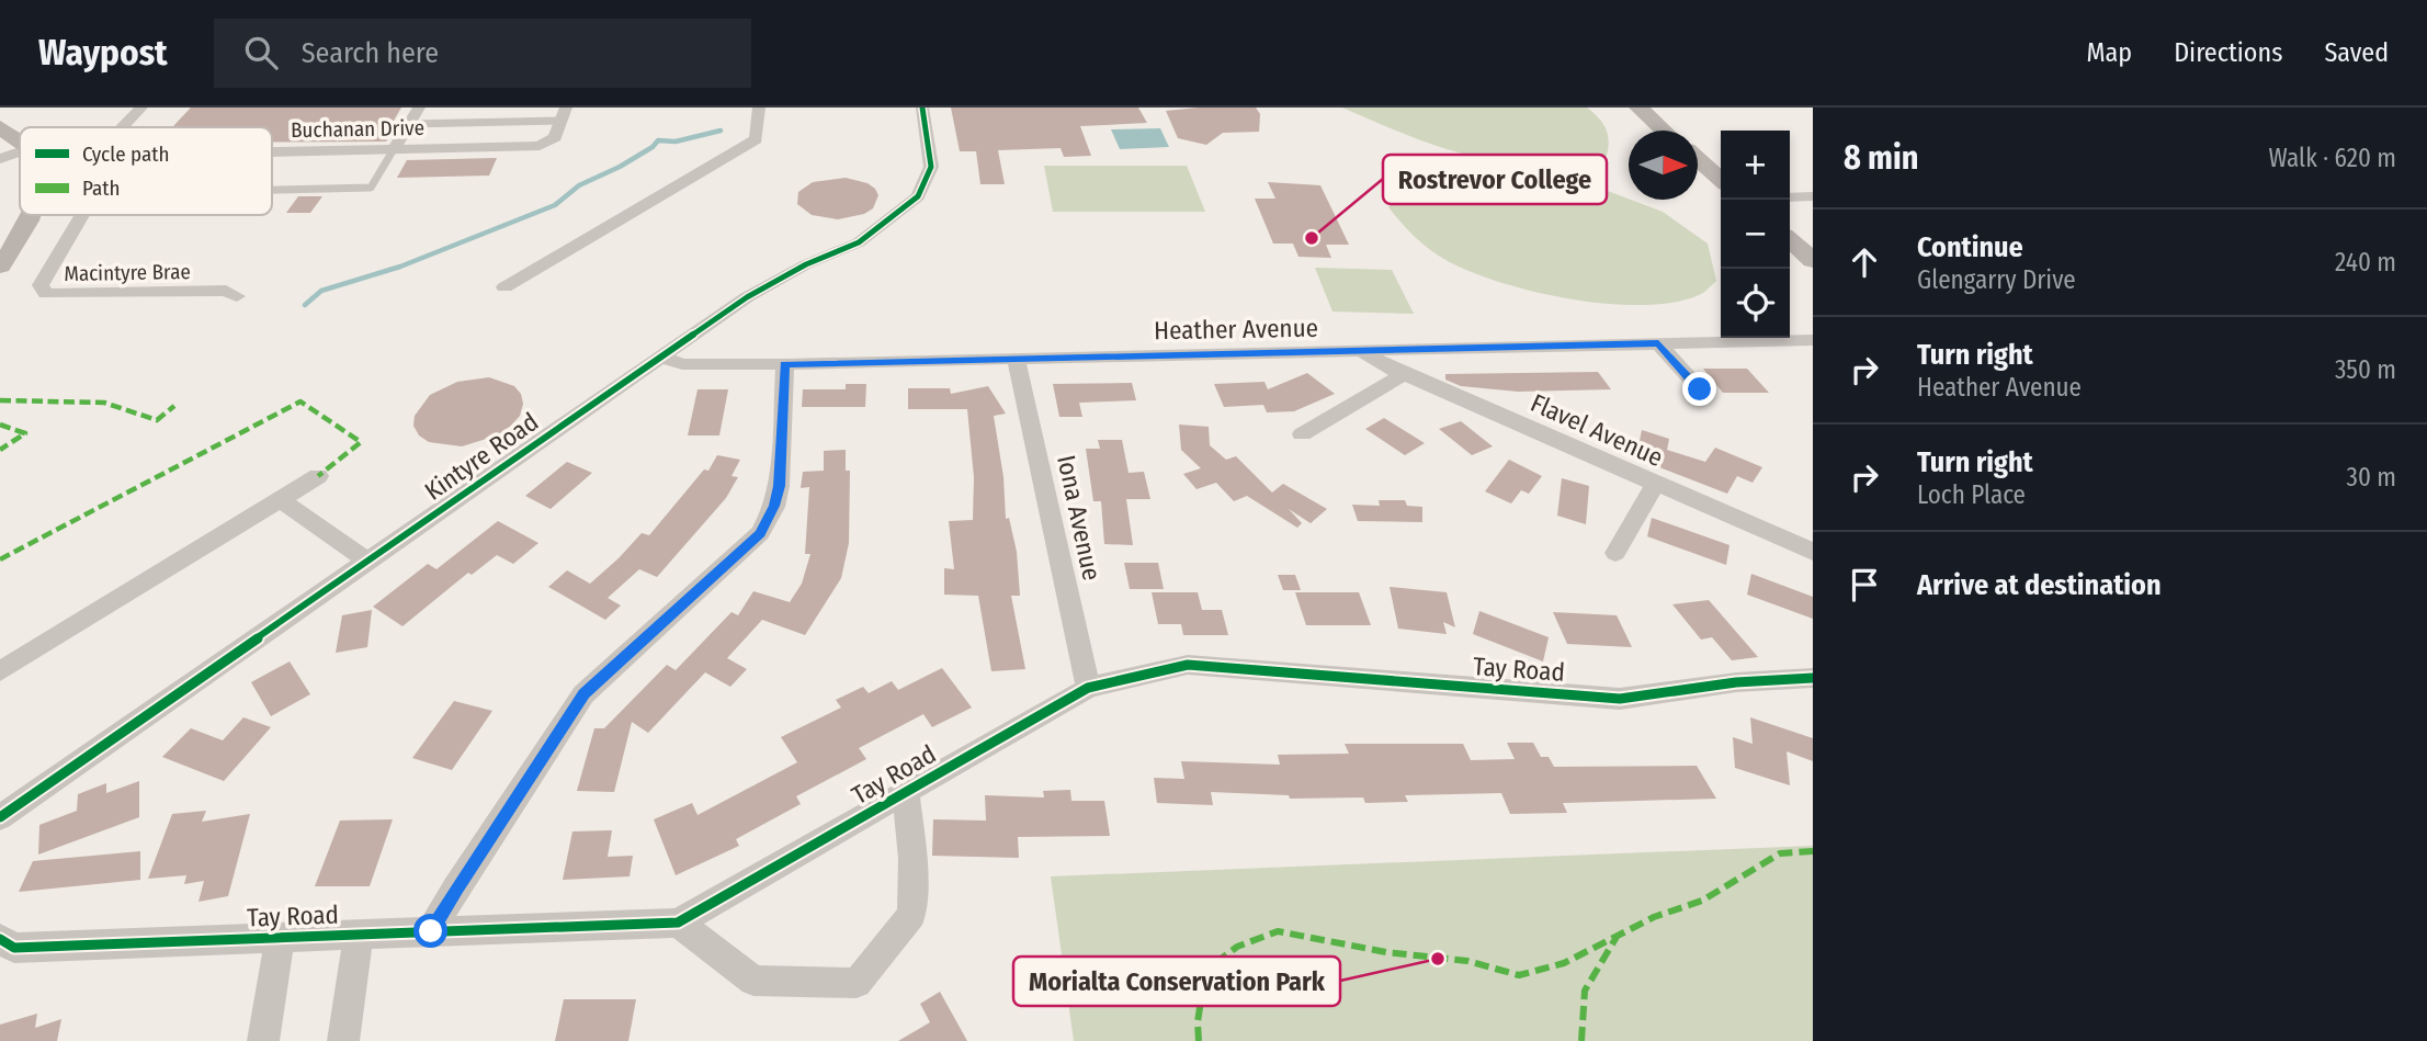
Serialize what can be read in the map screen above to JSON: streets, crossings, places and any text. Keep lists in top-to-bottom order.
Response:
{
  "streets": {
    "street": [
      "Buchanan Drive",
      "Macintyre Brae",
      "Heather Avenue",
      "Flavel Avenue",
      "Kintyre Road",
      "Iona Avenue",
      "Tay Road"
    ]
  },
  "crossings": [
    ["Heather Avenue", "Flavel Avenue"],
    ["Heather Avenue", "Kintyre Road"],
    ["Heather Avenue", "Iona Avenue"],
    ["Iona Avenue", "Tay Road"]
  ],
  "places": ["Rostrevor College", "Morialta Conservation Park"],
  "legend": ["Cycle path", "Path"],
  "north": "right",
  "page": {
    "header": "Waypost",
    "search": "Search here",
    "nav": ["Map", "Directions", "Saved"],
    "heading": ["8 min", "Walk · 620 m"],
    "map_buttons": ["+", "−"],
    "list": [
      ["Continue", "Glengarry Drive", "240 m"],
      ["Turn right", "Heather Avenue", "350 m"],
      ["Turn right", "Loch Place", "30 m"],
      "Arrive at destination"
    ]
  }
}
